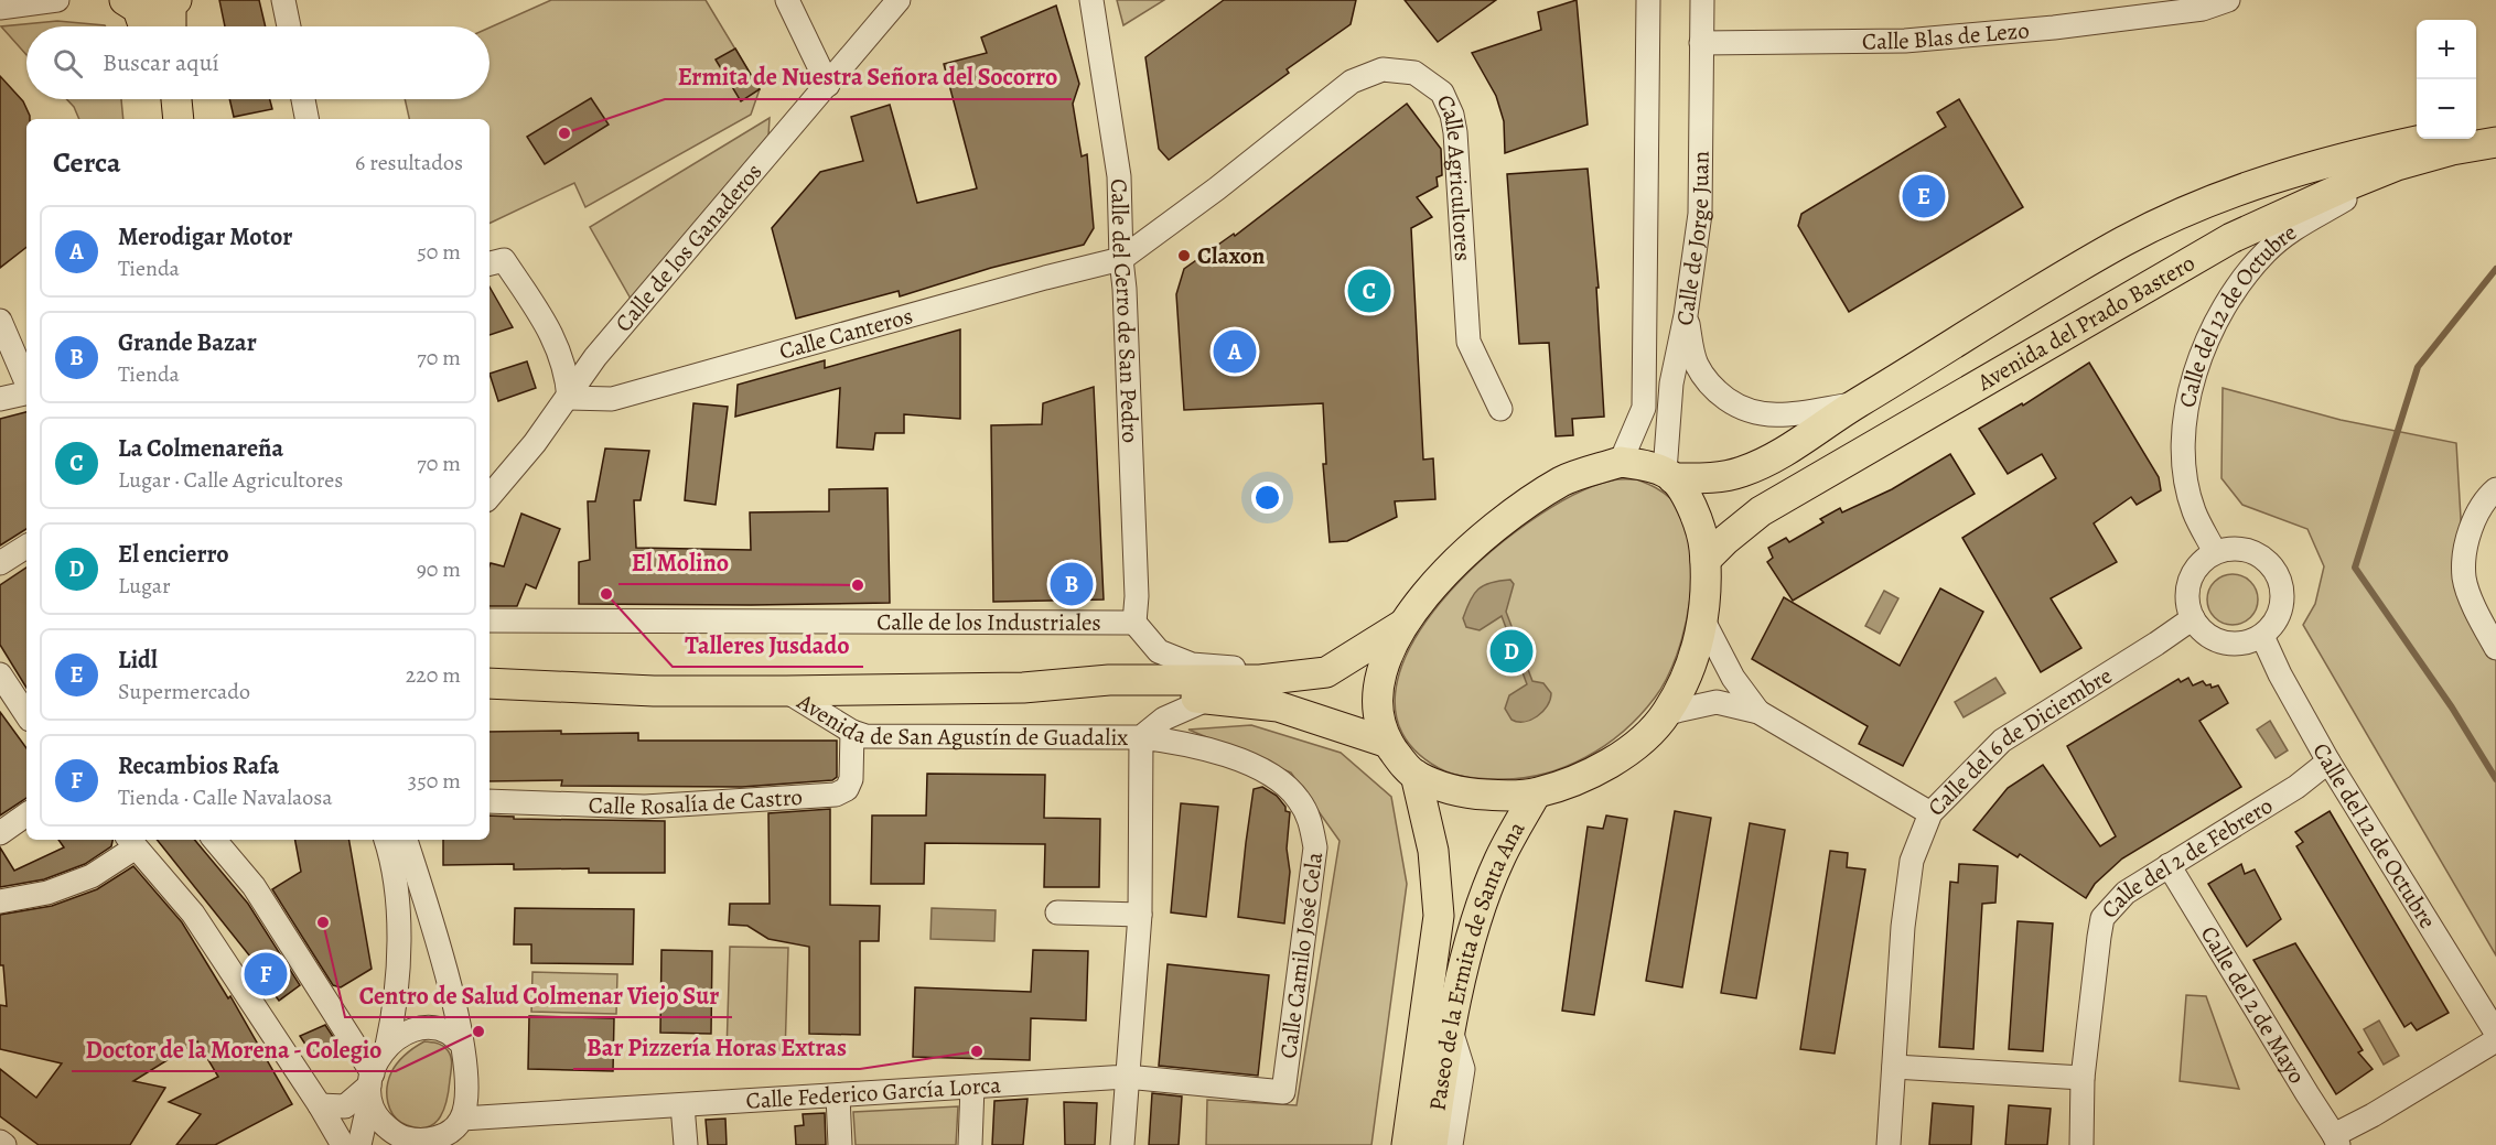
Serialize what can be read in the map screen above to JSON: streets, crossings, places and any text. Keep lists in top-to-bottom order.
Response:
{
  "streets": {
    "main road": ["Avenida del Prado Bastero", "Avenida de San Agustín de Guadalix", "Paseo de la Ermita de Santa Ana"],
    "street": [
      "Calle Blas de Lezo",
      "Calle Agricultores",
      "Calle de Jorge Juan",
      "Calle de los Ganaderos",
      "Calle del Cerro de San Pedro",
      "Calle del 12 de Octubre",
      "Calle Canteros",
      "Calle de los Industriales",
      "Calle del 6 de Diciembre",
      "Calle Rosalía de Castro",
      "Calle del 2 de Febrero",
      "Calle Camilo José Cela",
      "Calle del 2 de Mayo",
      "Calle Federico García Lorca"
    ]
  },
  "crossings": [
    ["Calle Blas de Lezo", "Calle de Jorge Juan"],
    ["Calle Agricultores", "Calle del Cerro de San Pedro"],
    ["Calle Agricultores", "Calle Canteros"],
    ["Calle de Jorge Juan", "Avenida del Prado Bastero"],
    ["Calle de los Ganaderos", "Calle Canteros"],
    ["Calle del Cerro de San Pedro", "Calle Canteros"],
    ["Calle del Cerro de San Pedro", "Calle de los Industriales"],
    ["Calle del 12 de Octubre", "Avenida del Prado Bastero"],
    ["Calle del 12 de Octubre", "Calle del 6 de Diciembre"],
    ["Calle del 12 de Octubre", "Calle del 2 de Febrero"],
    ["Avenida de San Agustín de Guadalix", "Calle Rosalía de Castro"],
    ["Avenida de San Agustín de Guadalix", "Calle Camilo José Cela"],
    ["Calle del 2 de Febrero", "Calle del 2 de Mayo"],
    ["Calle Camilo José Cela", "Calle Federico García Lorca"]
  ],
  "places": [
    "Ermita de Nuestra Señora del Socorro",
    "Claxon",
    "El Molino",
    "Talleres Jusdado",
    "Centro de Salud Colmenar Viejo Sur",
    "Doctor de la Morena - Colegio",
    "Bar Pizzería Horas Extras"
  ],
  "page": {
    "map_buttons": ["+", "−"],
    "search": "Buscar aquí",
    "heading": ["Cerca", "6 resultados"],
    "pins": [
      "E",
      "C",
      "A",
      "B",
      "D",
      "F"
    ],
    "list": [
      {
        "mark": "A",
        "name": "Merodigar Motor",
        "note": "Tienda",
        "value": "50 m"
      },
      {
        "mark": "B",
        "name": "Grande Bazar",
        "note": "Tienda",
        "value": "70 m"
      },
      {
        "mark": "C",
        "name": "La Colmenareña",
        "note": "Lugar · Calle Agricultores",
        "value": "70 m"
      },
      {
        "mark": "D",
        "name": "El encierro",
        "note": "Lugar",
        "value": "90 m"
      },
      {
        "mark": "E",
        "name": "Lidl",
        "note": "Supermercado",
        "value": "220 m"
      },
      {
        "mark": "F",
        "name": "Recambios Rafa",
        "note": "Tienda · Calle Navalaosa",
        "value": "350 m"
      }
    ]
  }
}
